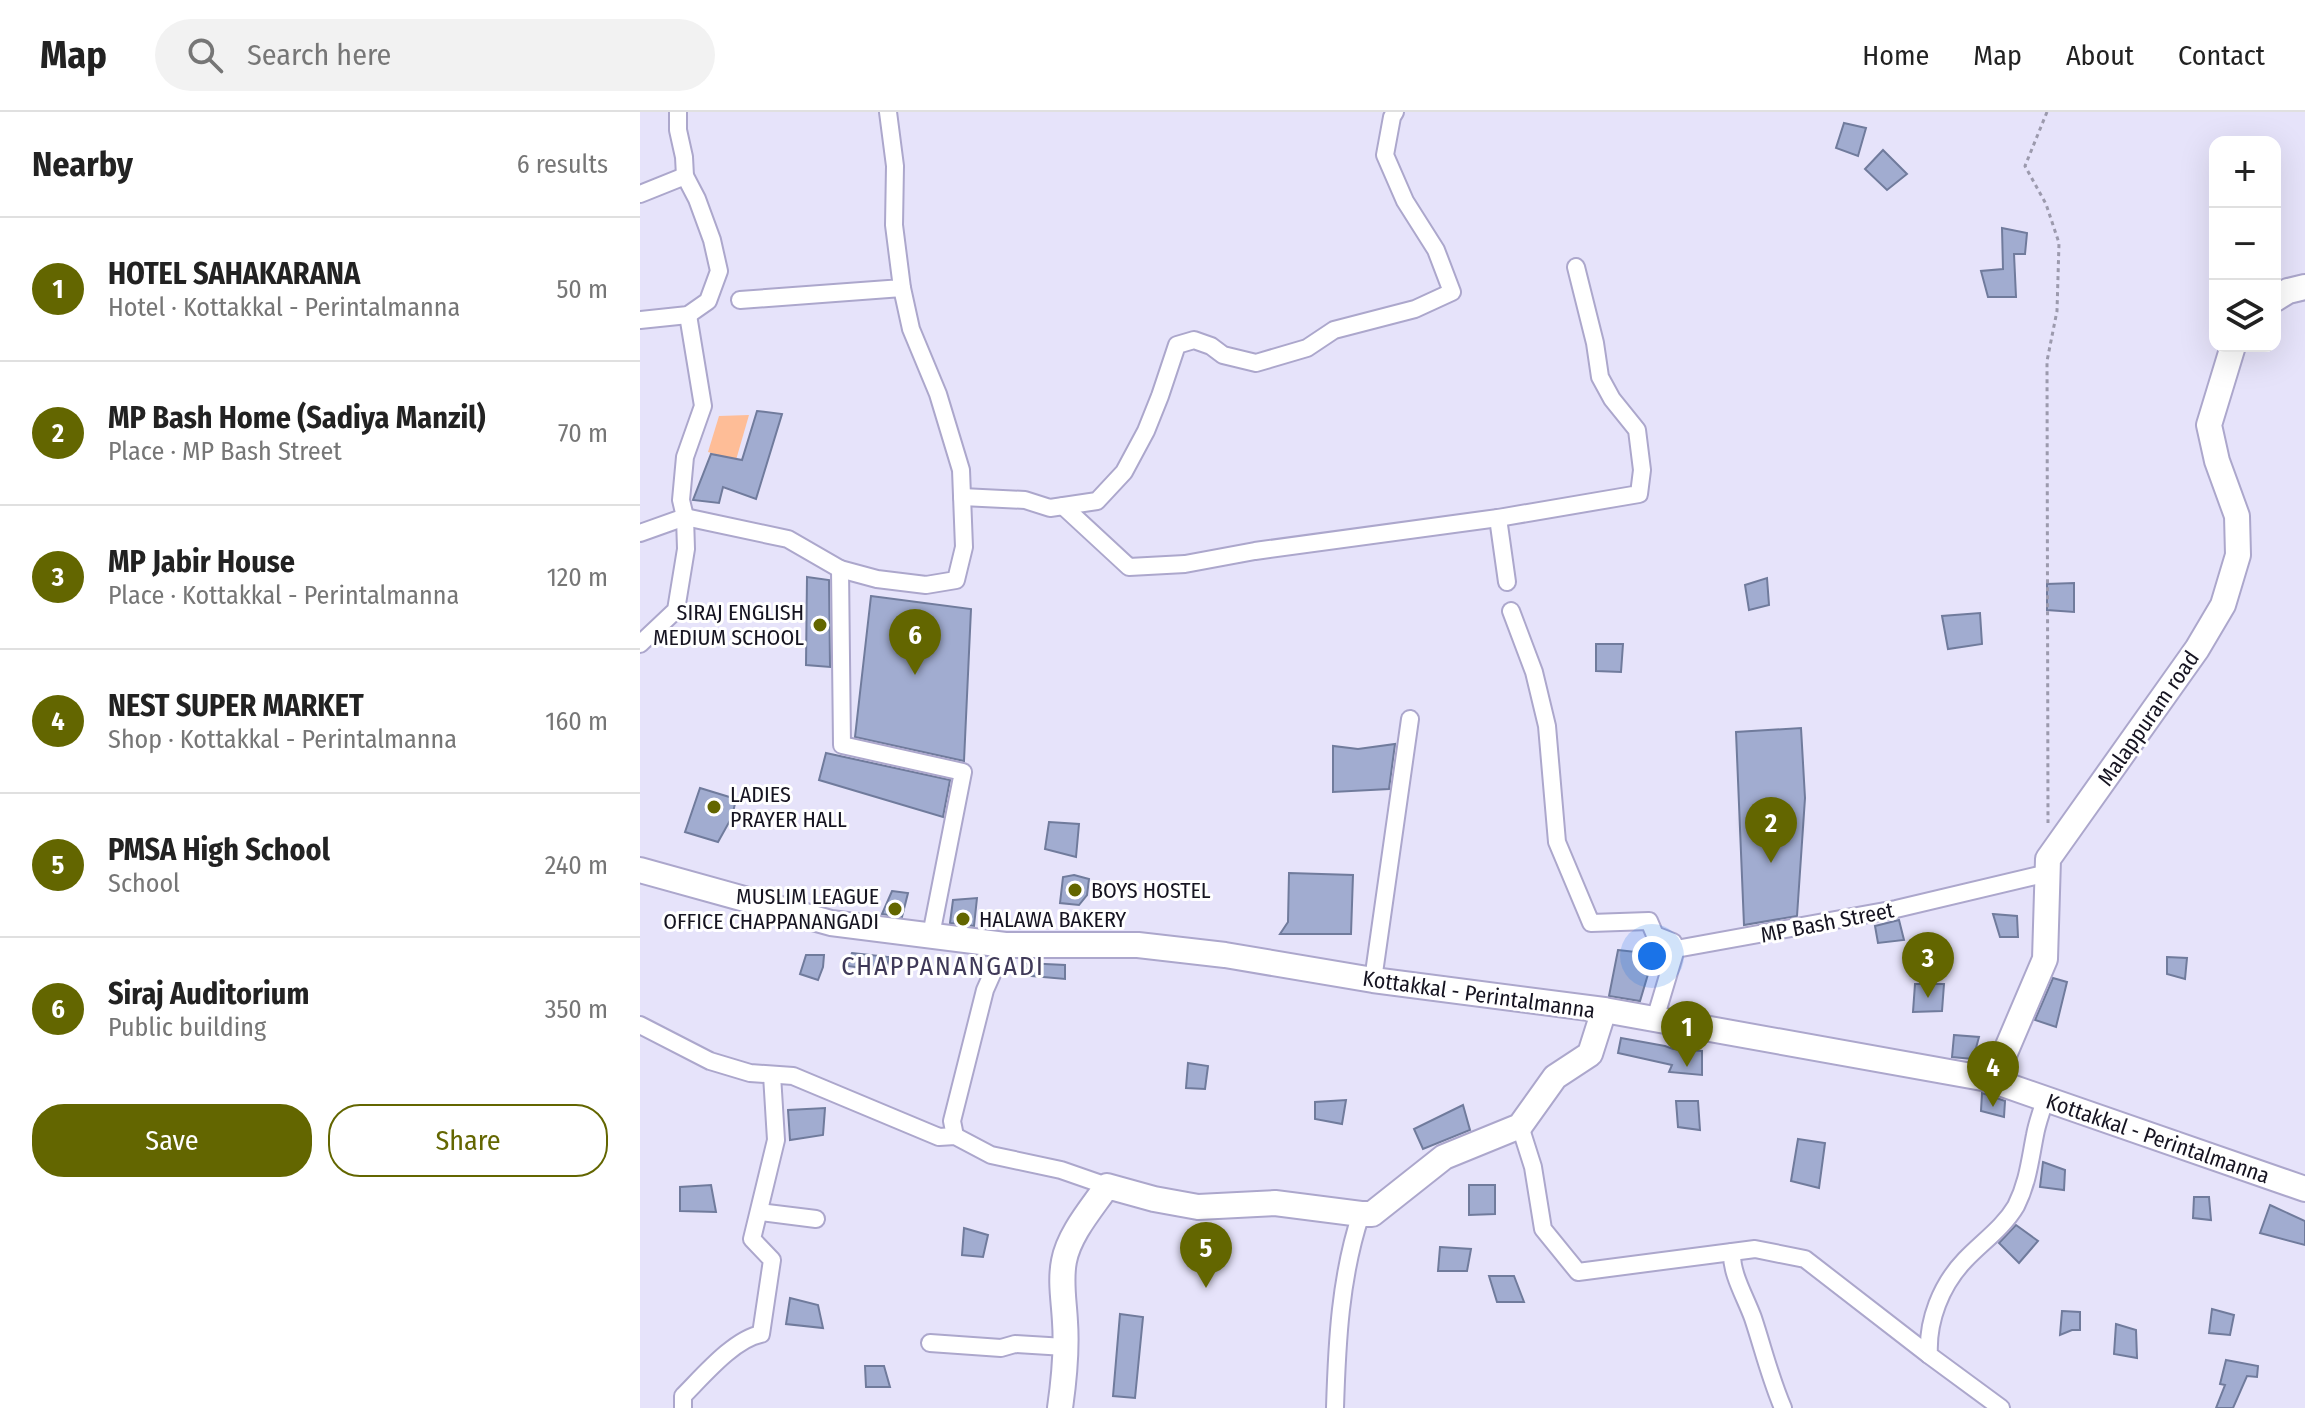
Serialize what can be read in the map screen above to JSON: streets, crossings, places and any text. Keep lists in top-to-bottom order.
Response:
{
  "streets": {
    "main road": ["Malappuram road", "Kottakkal - Perintalmanna"],
    "street": ["MP Bash Street"]
  },
  "crossings": [
    ["Malappuram road", "MP Bash Street"],
    ["Malappuram road", "Kottakkal - Perintalmanna"]
  ],
  "districts": ["CHAPPANANGADI"],
  "places": [
    "SIRAJ ENGLISH MEDIUM SCHOOL",
    "LADIES PRAYER HALL",
    "BOYS HOSTEL",
    "MUSLIM LEAGUE OFFICE CHAPPANANGADI",
    "HALAWA BAKERY"
  ],
  "page": {
    "header": "Map",
    "search": "Search here",
    "nav": [
      "Home",
      "Map",
      "About",
      "Contact"
    ],
    "heading": ["Nearby", "6 results"],
    "map_buttons": ["+", "−"],
    "list": [
      {
        "mark": "1",
        "name": "HOTEL SAHAKARANA",
        "note": "Hotel · Kottakkal - Perintalmanna",
        "value": "50 m"
      },
      {
        "mark": "2",
        "name": "MP Bash Home (Sadiya Manzil)",
        "note": "Place · MP Bash Street",
        "value": "70 m"
      },
      {
        "mark": "3",
        "name": "MP Jabir House",
        "note": "Place · Kottakkal - Perintalmanna",
        "value": "120 m"
      },
      {
        "mark": "4",
        "name": "NEST SUPER MARKET",
        "note": "Shop · Kottakkal - Perintalmanna",
        "value": "160 m"
      },
      {
        "mark": "5",
        "name": "PMSA High School",
        "note": "School",
        "value": "240 m"
      },
      {
        "mark": "6",
        "name": "Siraj Auditorium",
        "note": "Public building",
        "value": "350 m"
      }
    ],
    "pins": [
      "6",
      "2",
      "3",
      "1",
      "4",
      "5"
    ],
    "buttons": ["Save", "Share"]
  }
}
